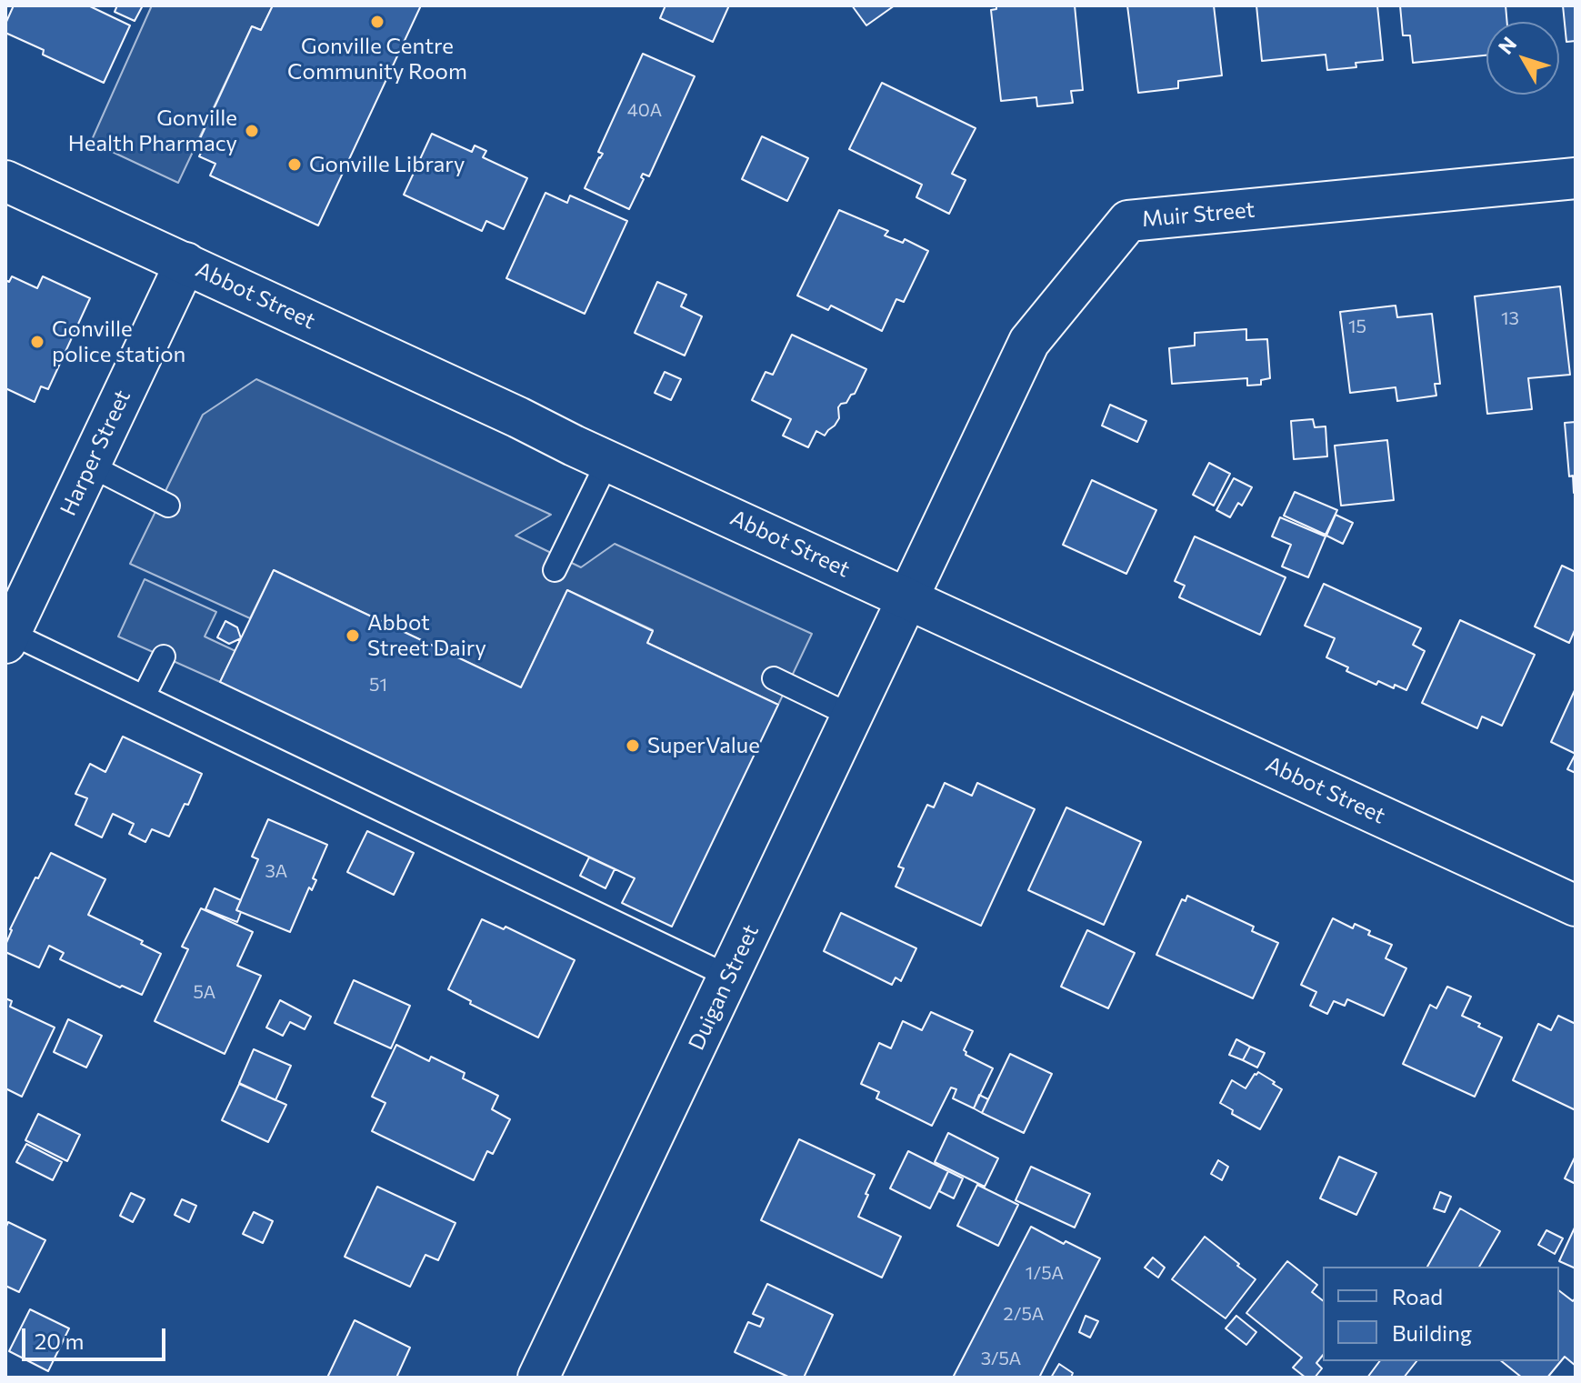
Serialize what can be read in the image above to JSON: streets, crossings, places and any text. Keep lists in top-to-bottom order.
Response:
{
  "streets": {
    "street": [
      "Muir Street",
      "Abbot Street",
      "Harper Street",
      "Duigan Street"
    ]
  },
  "crossings": [
    ["Muir Street", "Abbot Street"],
    ["Muir Street", "Duigan Street"],
    ["Abbot Street", "Harper Street"],
    ["Abbot Street", "Duigan Street"]
  ],
  "places": [
    "Gonville Centre Community Room",
    "Gonville Health Pharmacy",
    "Gonville Library",
    "Gonville police station",
    "Abbot Street Dairy",
    "SuperValue"
  ],
  "house_numbers": [
    "40A",
    "13",
    "15",
    "51",
    "3A",
    "5A",
    "1/5A",
    "2/5A",
    "3/5A"
  ],
  "legend": ["Road", "Building"],
  "scale_bar": "20 m",
  "north": "top left"
}
